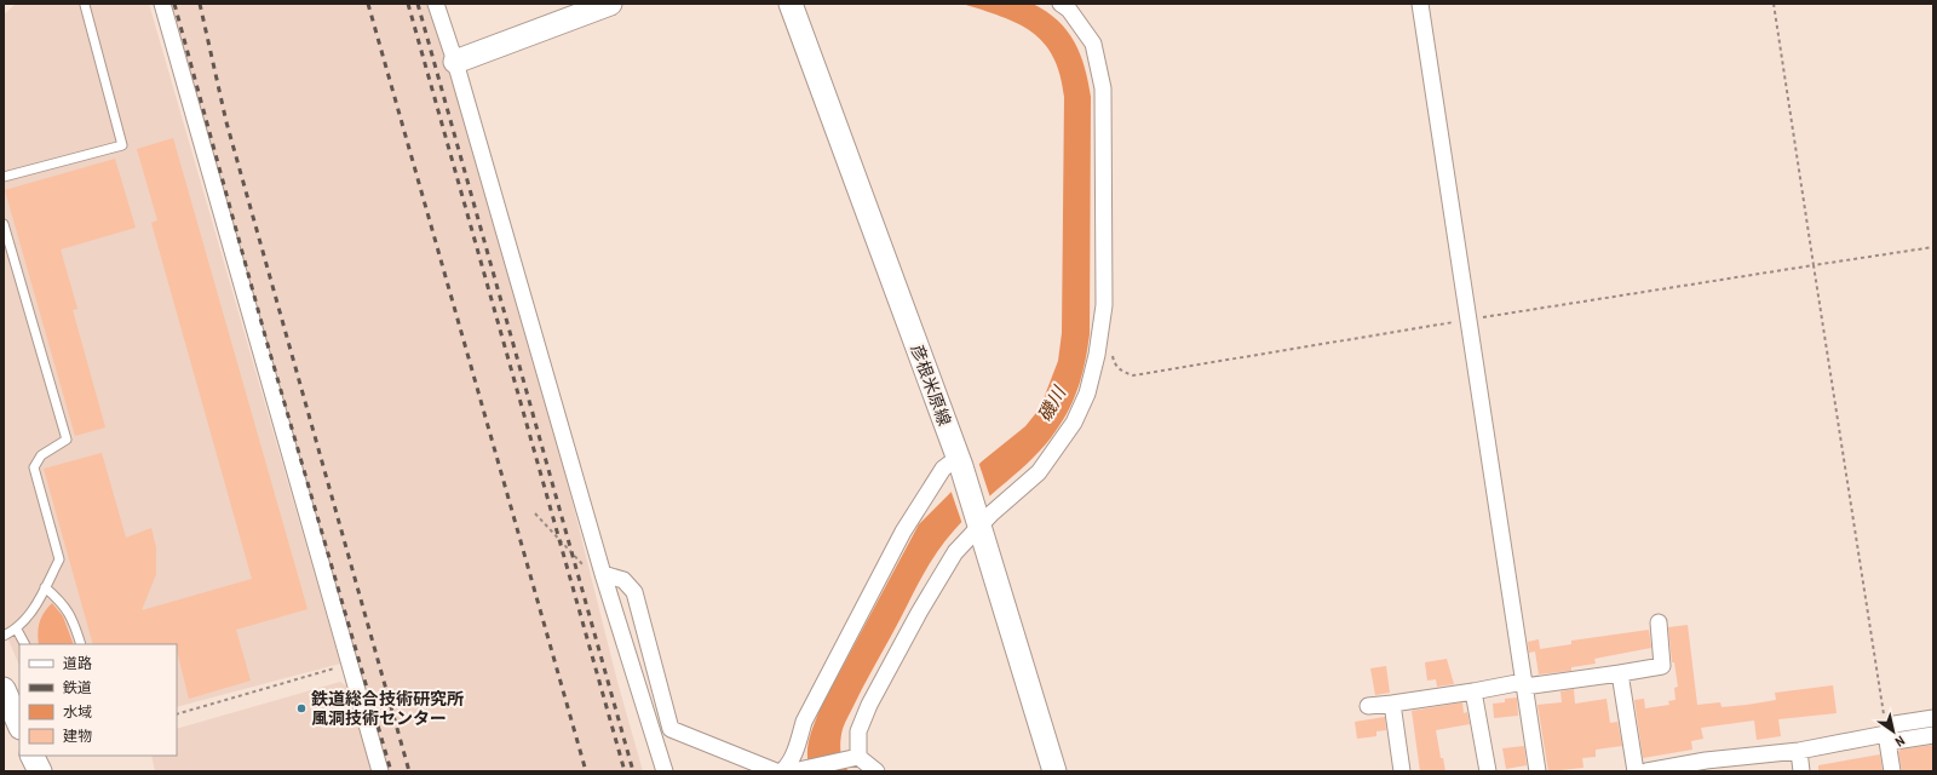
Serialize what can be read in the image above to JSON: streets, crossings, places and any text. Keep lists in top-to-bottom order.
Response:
{
  "streets": {
    "main road": ["彦根米原線"]
  },
  "water": ["磯川"],
  "places": ["鉄道総合技術研究所 風洞技術センター"],
  "legend": [
    "道路",
    "鉄道",
    "水域",
    "建物"
  ],
  "north": "bottom right"
}
